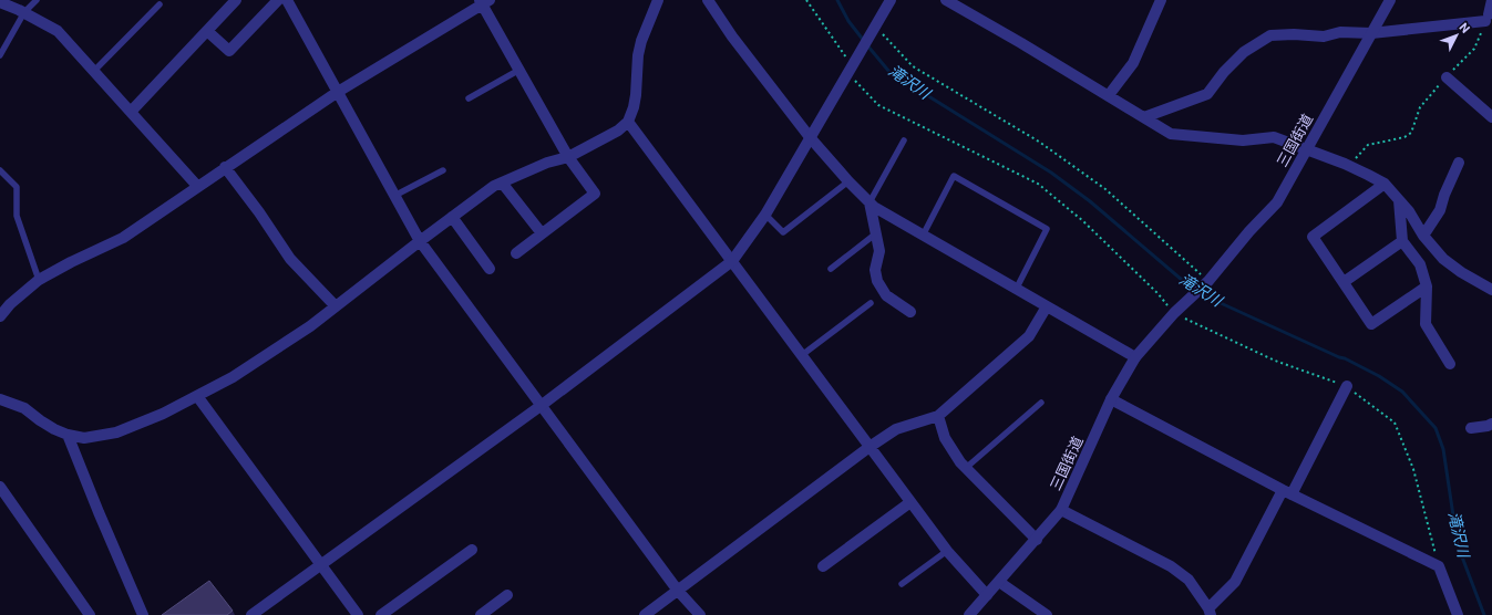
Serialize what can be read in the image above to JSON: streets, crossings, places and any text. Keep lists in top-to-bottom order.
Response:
{
  "streets": {
    "street": ["三国街道"]
  },
  "water": ["滝沢川"],
  "north": "top right"
}
